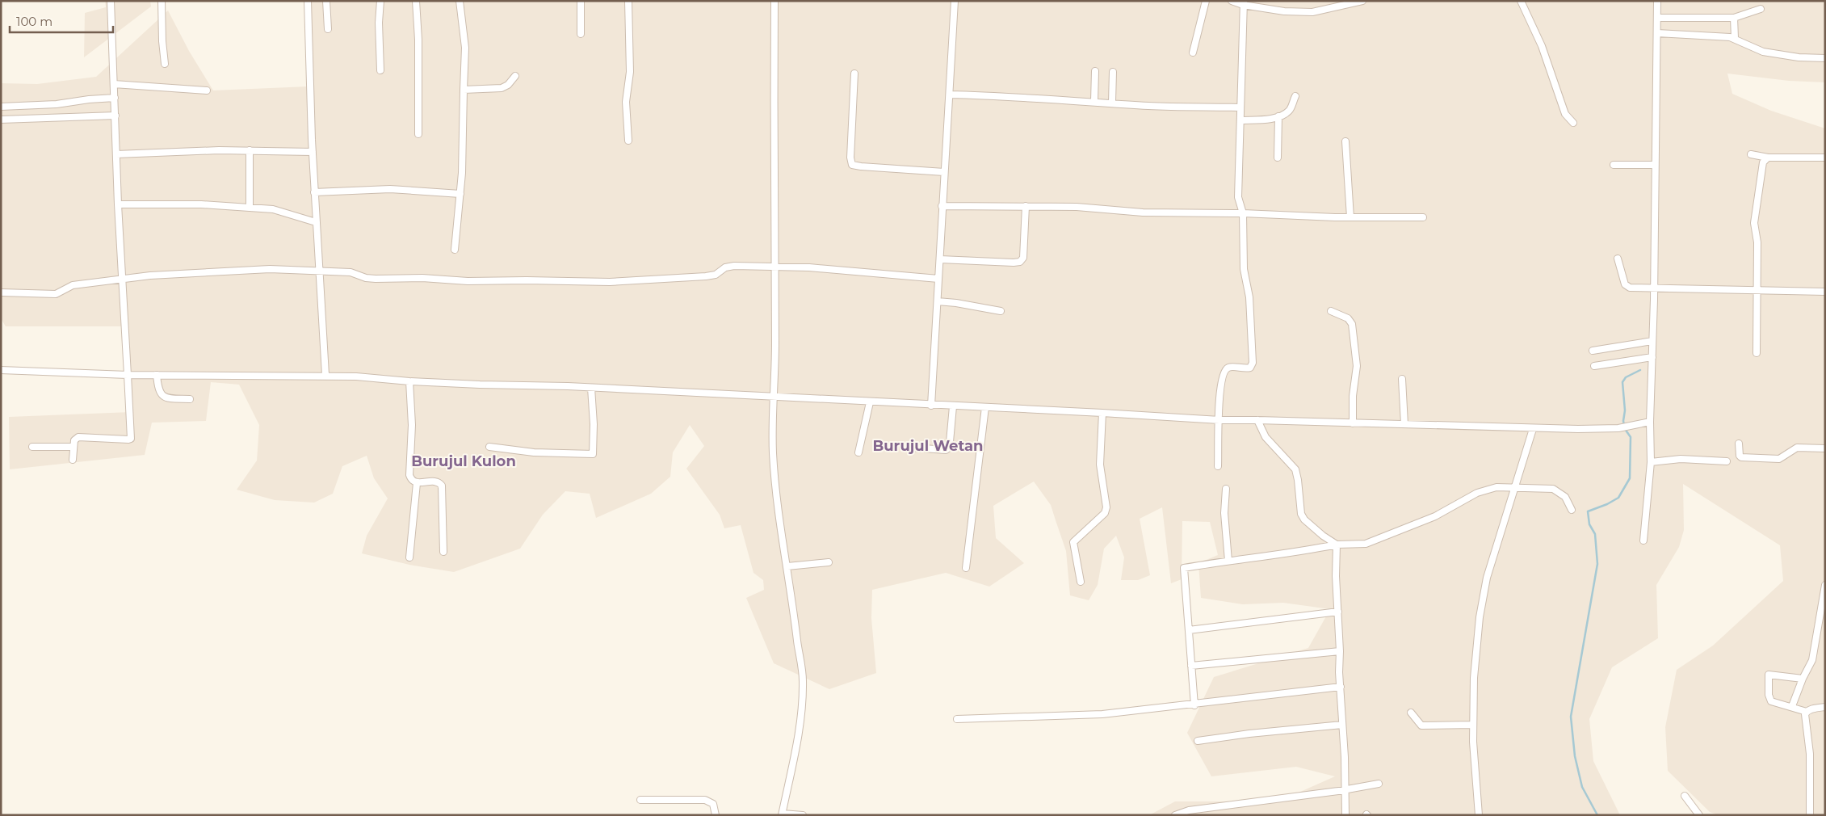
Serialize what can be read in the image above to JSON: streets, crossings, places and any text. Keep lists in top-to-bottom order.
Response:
{
  "districts": ["Burujul Wetan", "Burujul Kulon"],
  "scale_bar": "100 m"
}
